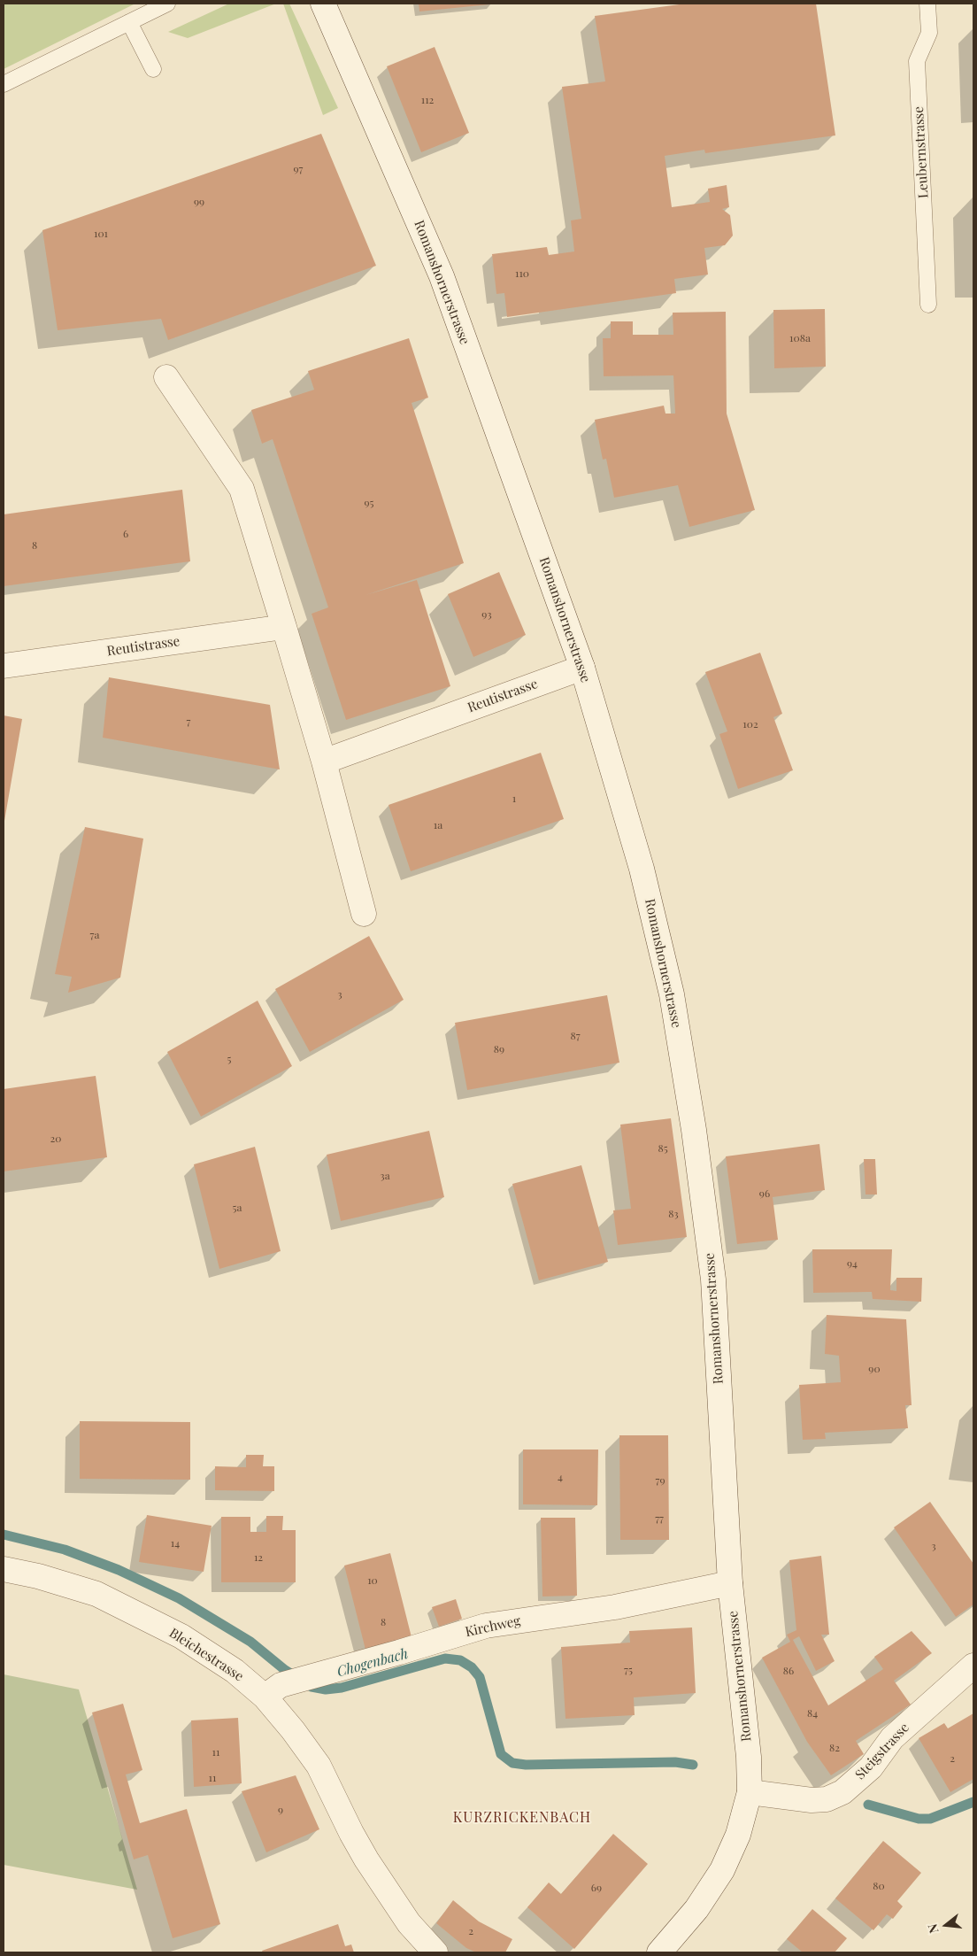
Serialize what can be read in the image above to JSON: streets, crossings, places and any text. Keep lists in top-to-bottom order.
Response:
{
  "streets": {
    "street": [
      "Romanshornerstrasse",
      "Reutistrasse",
      "Kirchweg",
      "Bleichestrasse",
      "Steigstrasse"
    ],
    "lane": ["Leubernstrasse"]
  },
  "crossings": [
    ["Romanshornerstrasse", "Reutistrasse"],
    ["Romanshornerstrasse", "Kirchweg"],
    ["Romanshornerstrasse", "Steigstrasse"],
    ["Kirchweg", "Bleichestrasse"]
  ],
  "districts": ["KURZRICKENBACH"],
  "water": ["Chogenbach"],
  "house_numbers": [
    "112",
    "97",
    "99",
    "101",
    "110",
    "108a",
    "95",
    "6",
    "8",
    "93",
    "7",
    "102",
    "1",
    "1a",
    "7a",
    "3",
    "87",
    "89",
    "5",
    "20",
    "85",
    "3a",
    "96",
    "5a",
    "83",
    "94",
    "90",
    "4",
    "79",
    "77",
    "14",
    "3",
    "12",
    "10",
    "8",
    "75",
    "86",
    "84",
    "82",
    "11",
    "2",
    "11",
    "9",
    "80",
    "69",
    "2"
  ],
  "north": "left"
}
